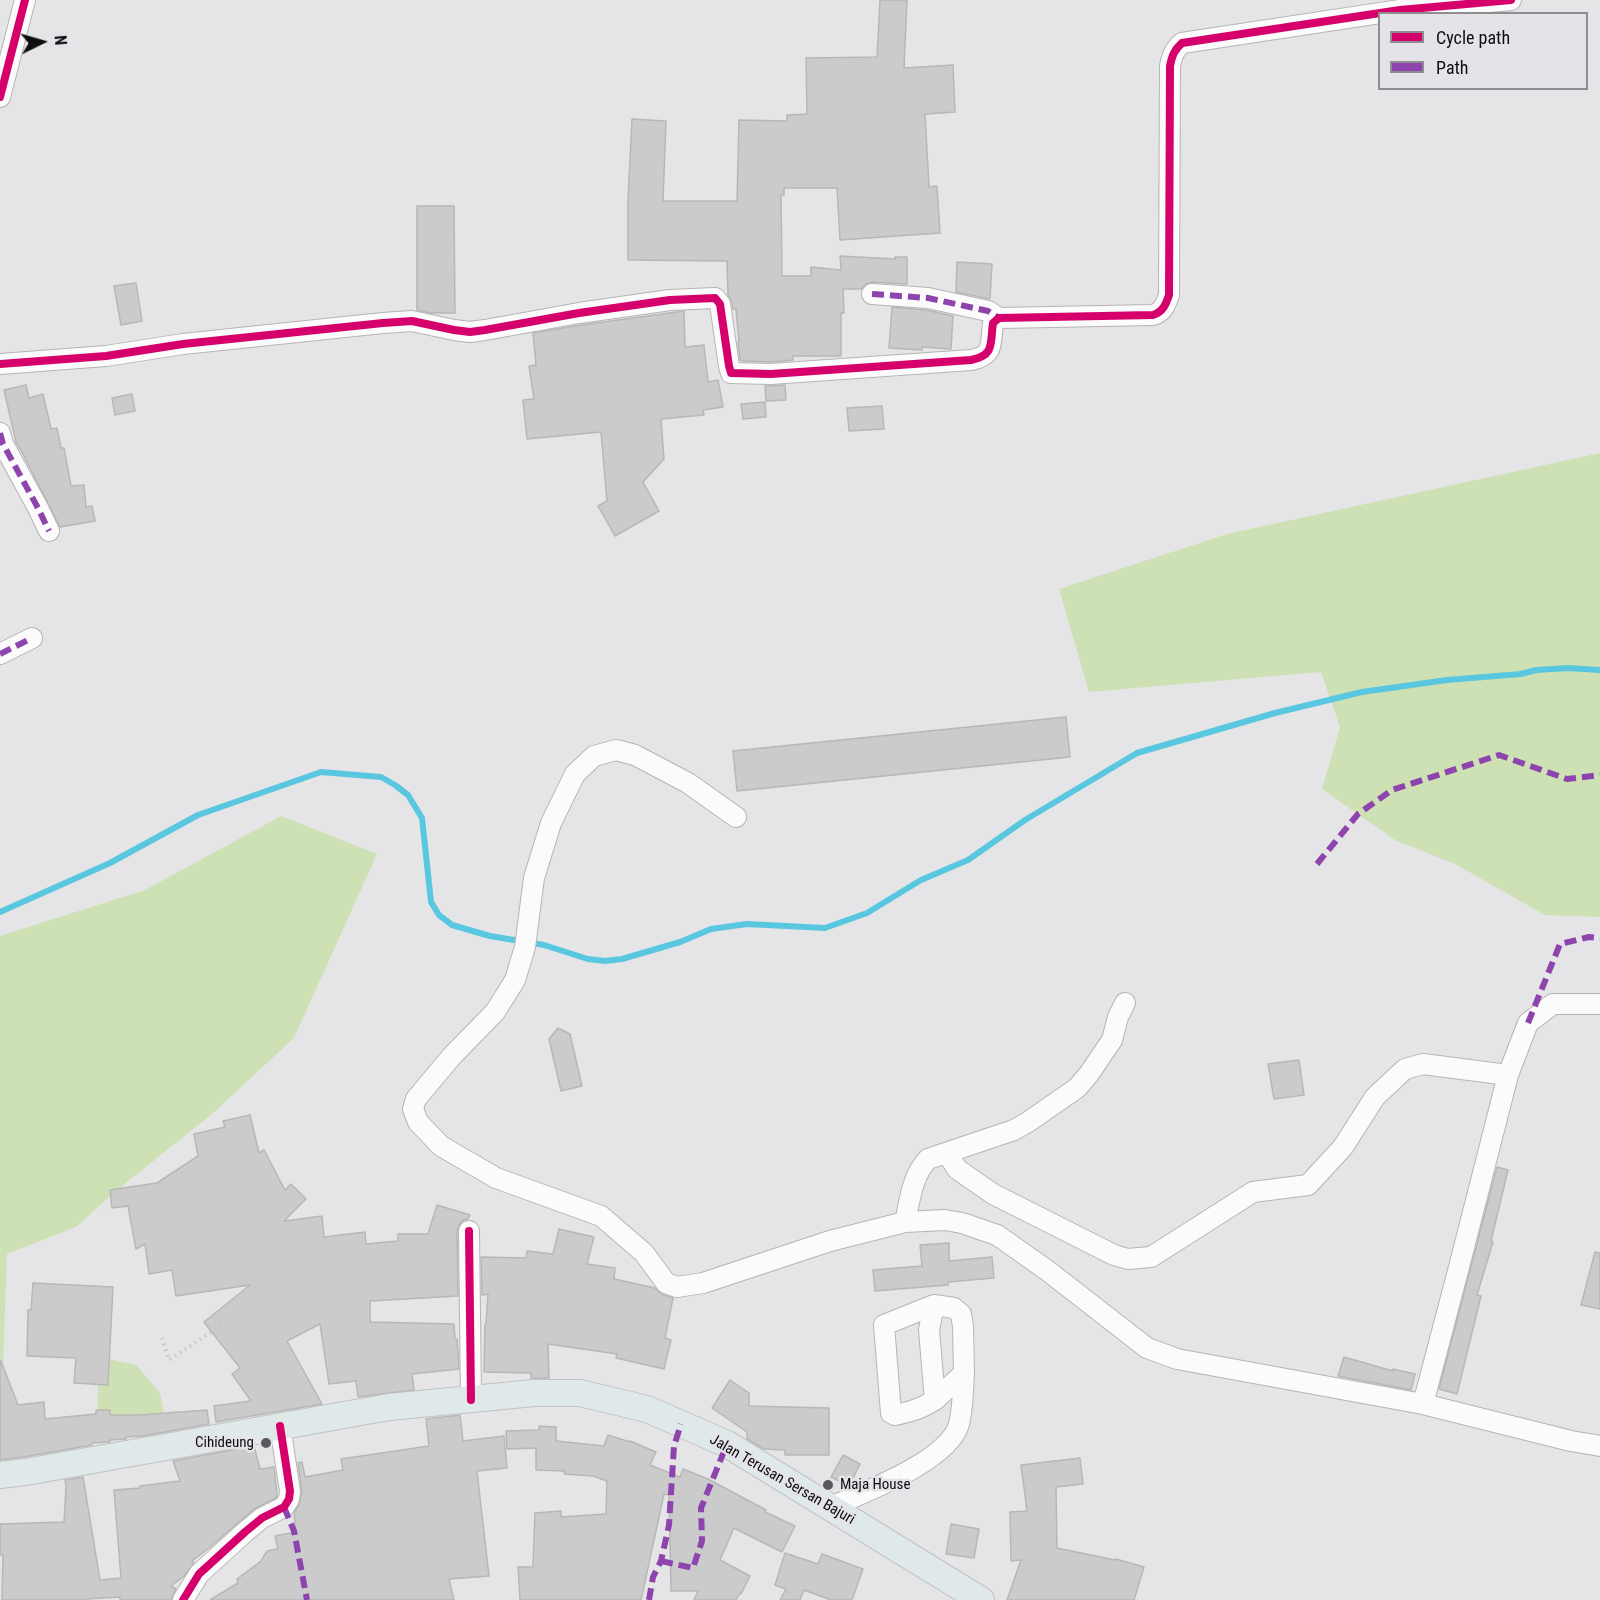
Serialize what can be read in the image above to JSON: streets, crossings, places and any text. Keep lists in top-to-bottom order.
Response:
{
  "streets": {
    "main road": ["Jalan Terusan Sersan Bajuri"]
  },
  "places": ["Cihideung", "Maja House"],
  "legend": ["Cycle path", "Path"],
  "north": "right"
}
